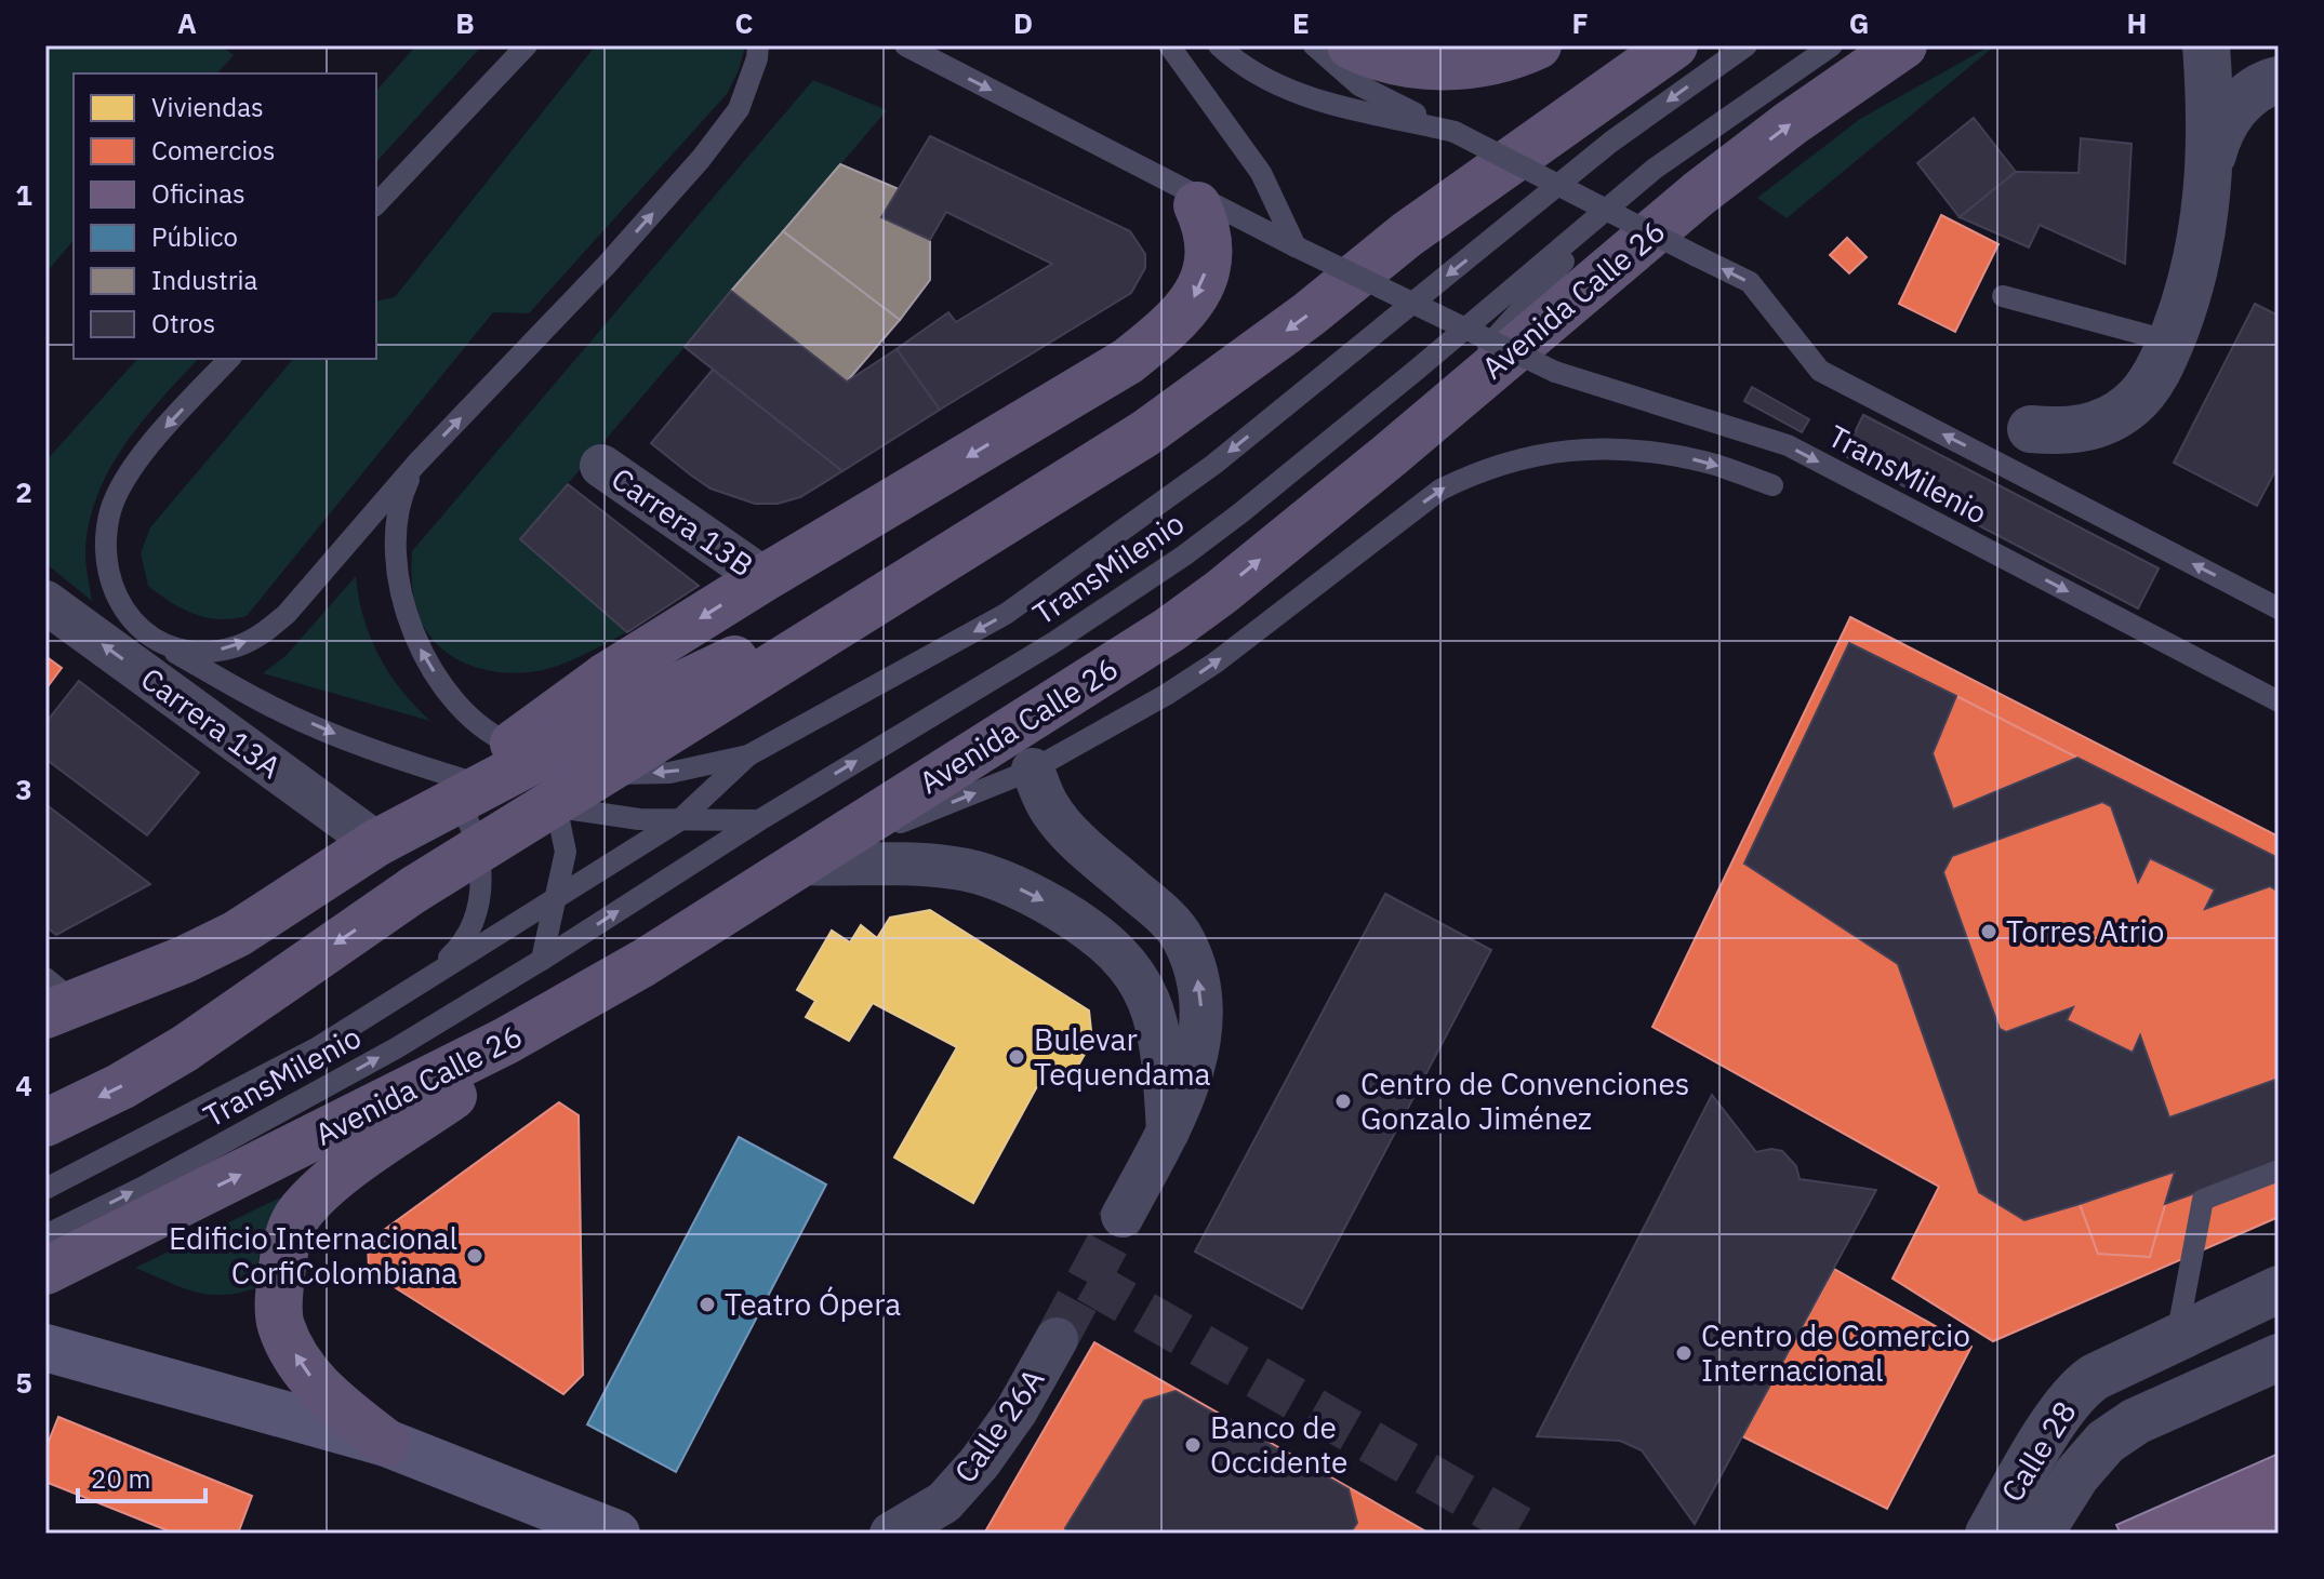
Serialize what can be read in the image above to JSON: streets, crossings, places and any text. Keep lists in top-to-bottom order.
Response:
{
  "streets": {
    "main road": ["Avenida Calle 26"],
    "street": [
      "Carrera 13B",
      "Carrera 13A",
      "Calle 26A",
      "Calle 28"
    ],
    "lane": ["TransMilenio"]
  },
  "crossings": [
    ["Avenida Calle 26", "TransMilenio"]
  ],
  "one_way": ["Carrera 13A"],
  "places": [
    "Torres Atrio",
    "Bulevar Tequendama",
    "Centro de Convenciones Gonzalo Jiménez",
    "Edificio Internacional CorfiColombiana",
    "Teatro Ópera",
    "Centro de Comercio Internacional",
    "Banco de Occidente"
  ],
  "legend": [
    "Viviendas",
    "Comercios",
    "Oficinas",
    "Público",
    "Industria",
    "Otros"
  ],
  "scale_bar": "20 m",
  "grid": {
    "columns": [
      "A",
      "B",
      "C",
      "D",
      "E",
      "F",
      "G",
      "H"
    ],
    "rows": [
      "1",
      "2",
      "3",
      "4",
      "5"
    ]
  }
}
